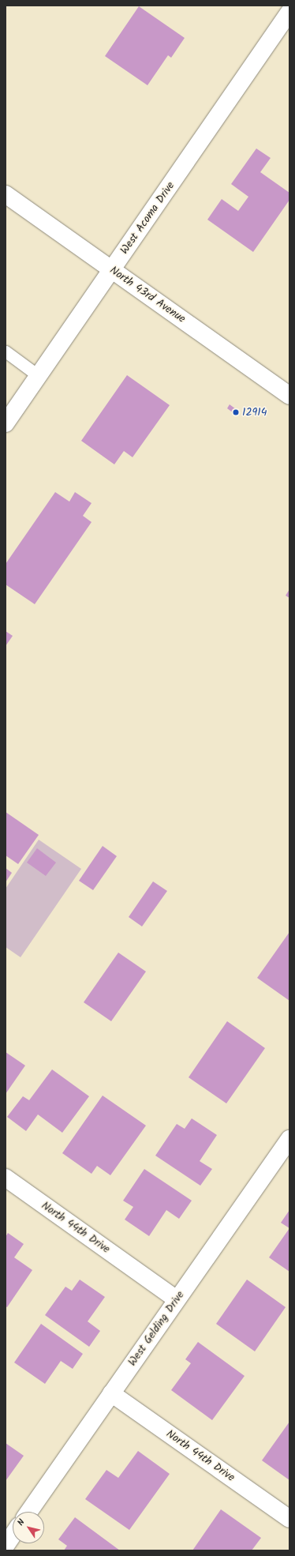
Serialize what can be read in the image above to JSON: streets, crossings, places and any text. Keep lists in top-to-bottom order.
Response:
{
  "streets": {
    "street": [
      "West Acoma Drive",
      "North 43rd Avenue",
      "North 44th Drive",
      "West Gelding Drive"
    ]
  },
  "crossings": [
    ["West Acoma Drive", "North 43rd Avenue"],
    ["North 44th Drive", "West Gelding Drive"]
  ],
  "places": ["12914"],
  "north": "top left"
}
